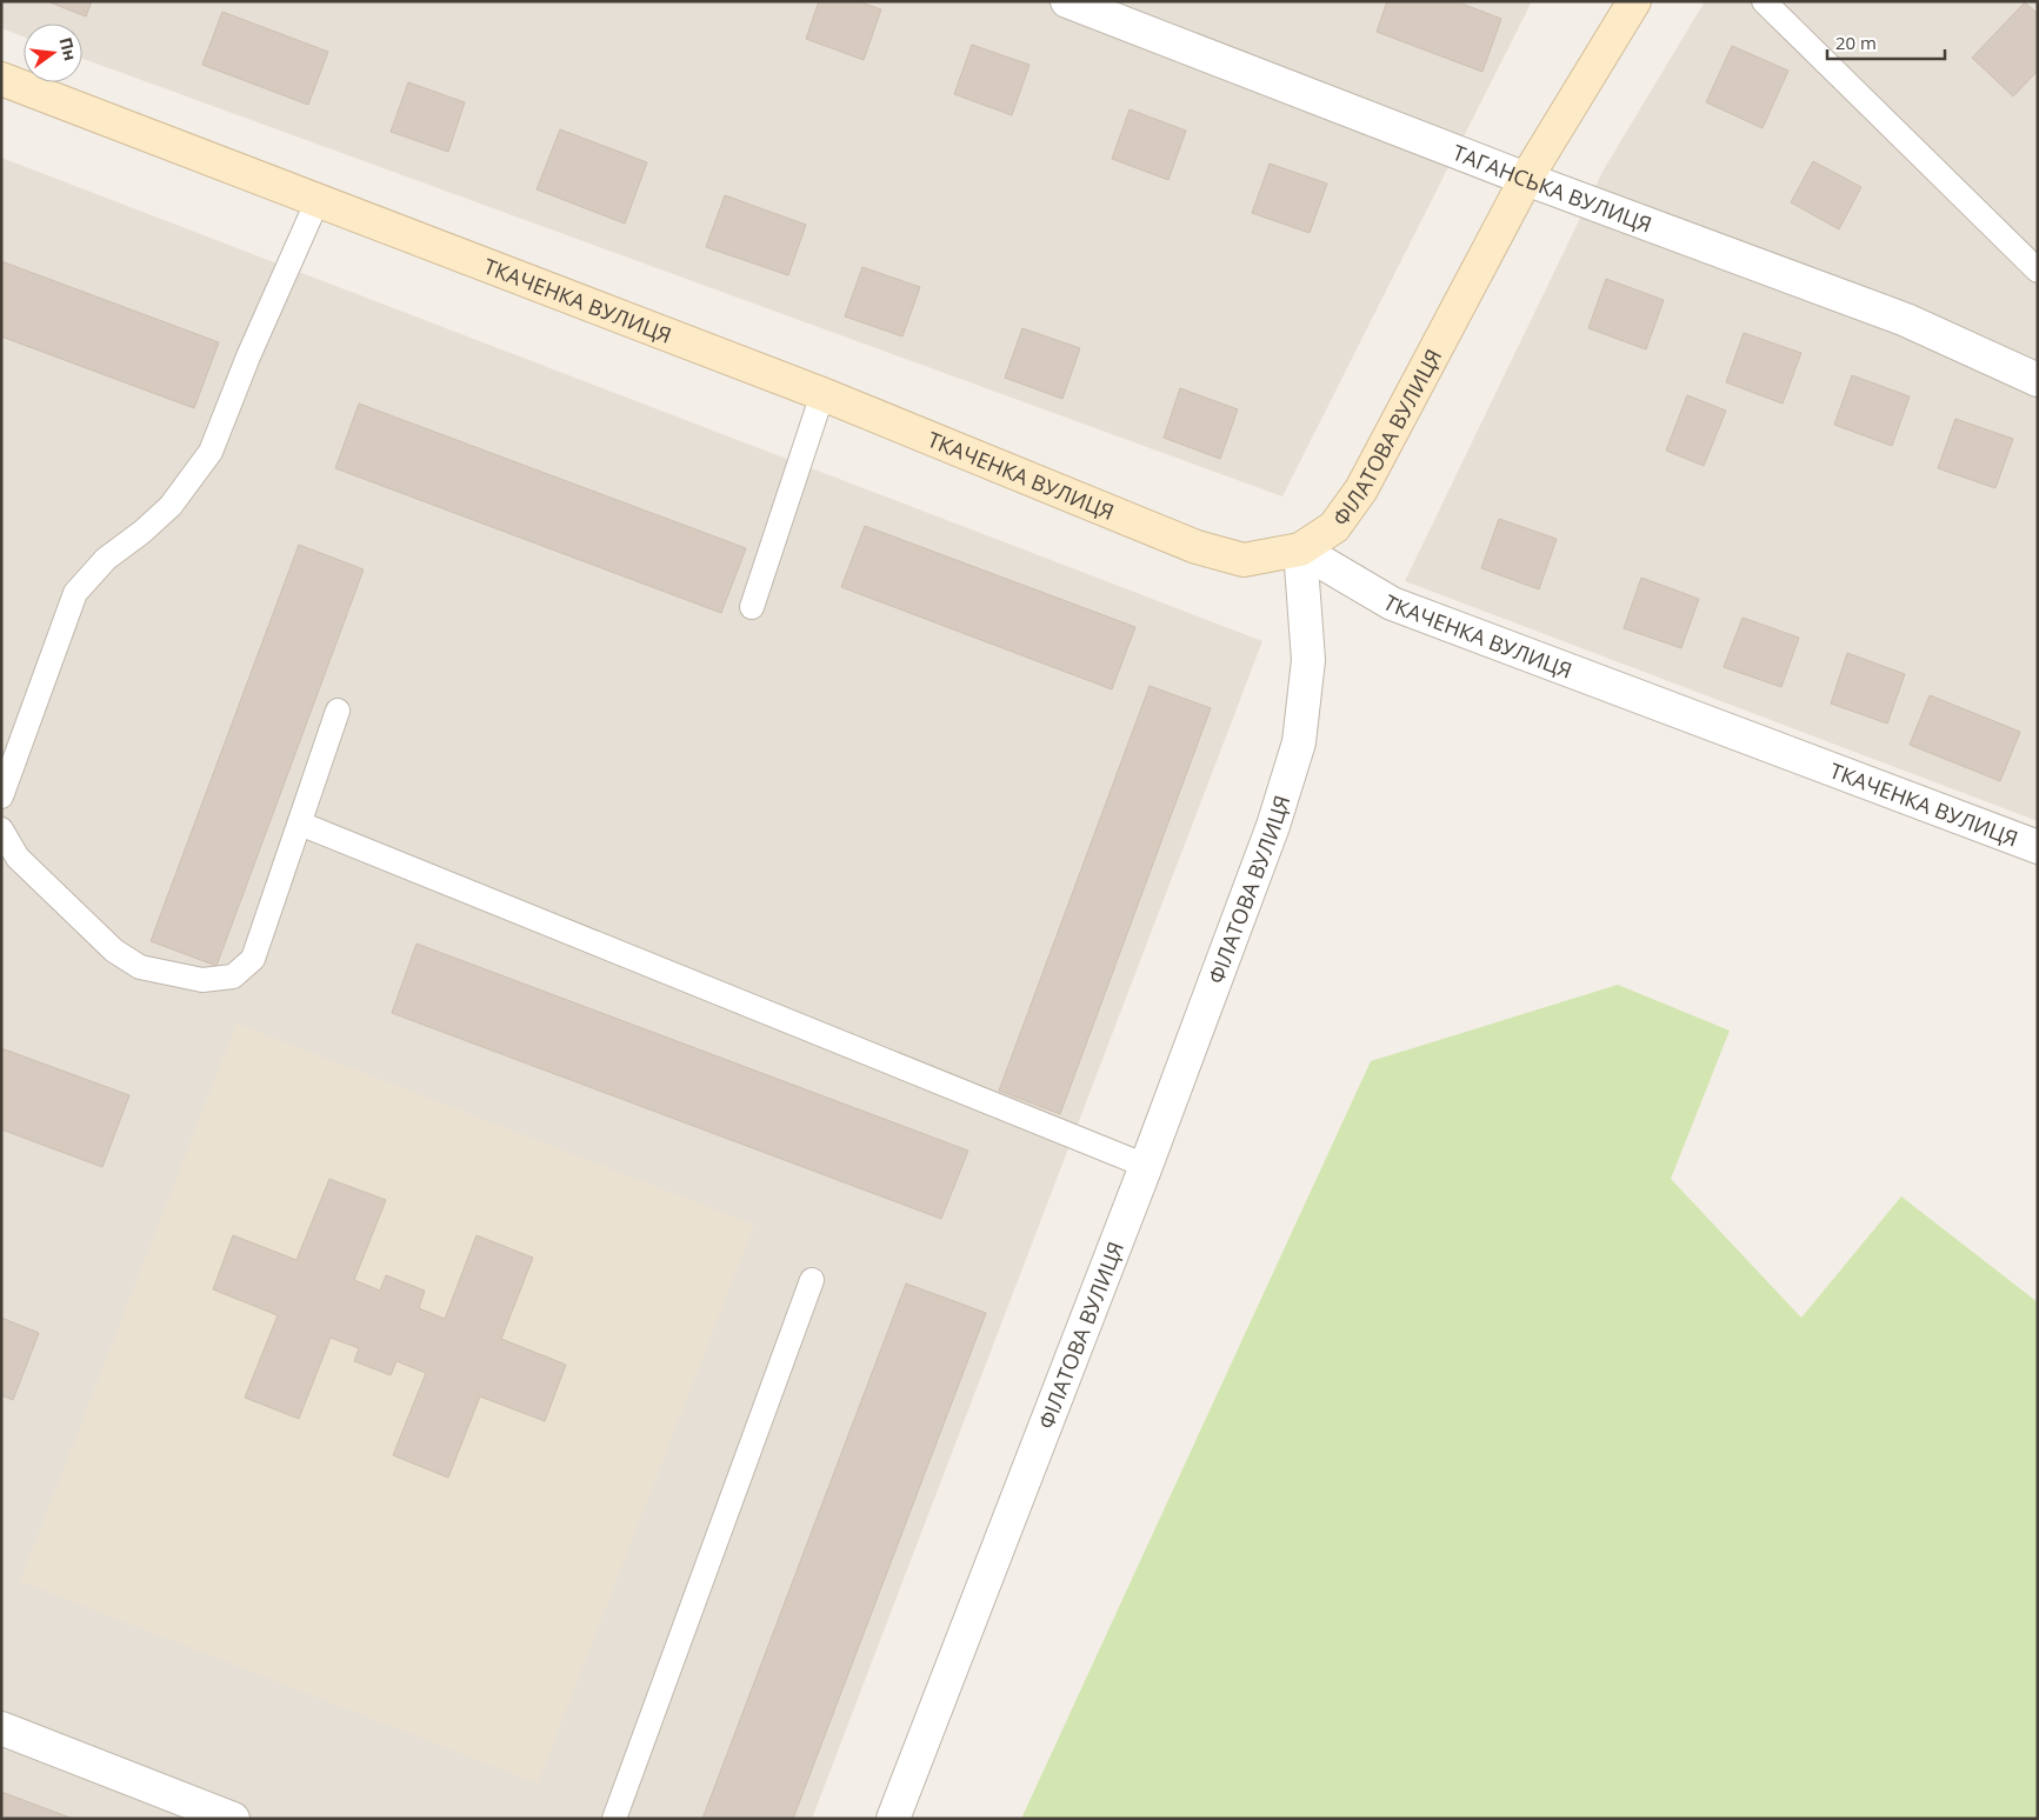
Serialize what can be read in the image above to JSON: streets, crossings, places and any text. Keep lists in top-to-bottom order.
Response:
{
  "streets": {
    "street": ["ТАГАНСЬКА ВУЛИЦЯ", "ТКАЧЕНКА ВУЛИЦЯ", "ФІЛАТОВА ВУЛИЦЯ"]
  },
  "crossings": [
    ["ТАГАНСЬКА ВУЛИЦЯ", "ФІЛАТОВА ВУЛИЦЯ"],
    ["ТКАЧЕНКА ВУЛИЦЯ", "ФІЛАТОВА ВУЛИЦЯ"]
  ],
  "scale_bar": "20 m",
  "north": "right"
}
